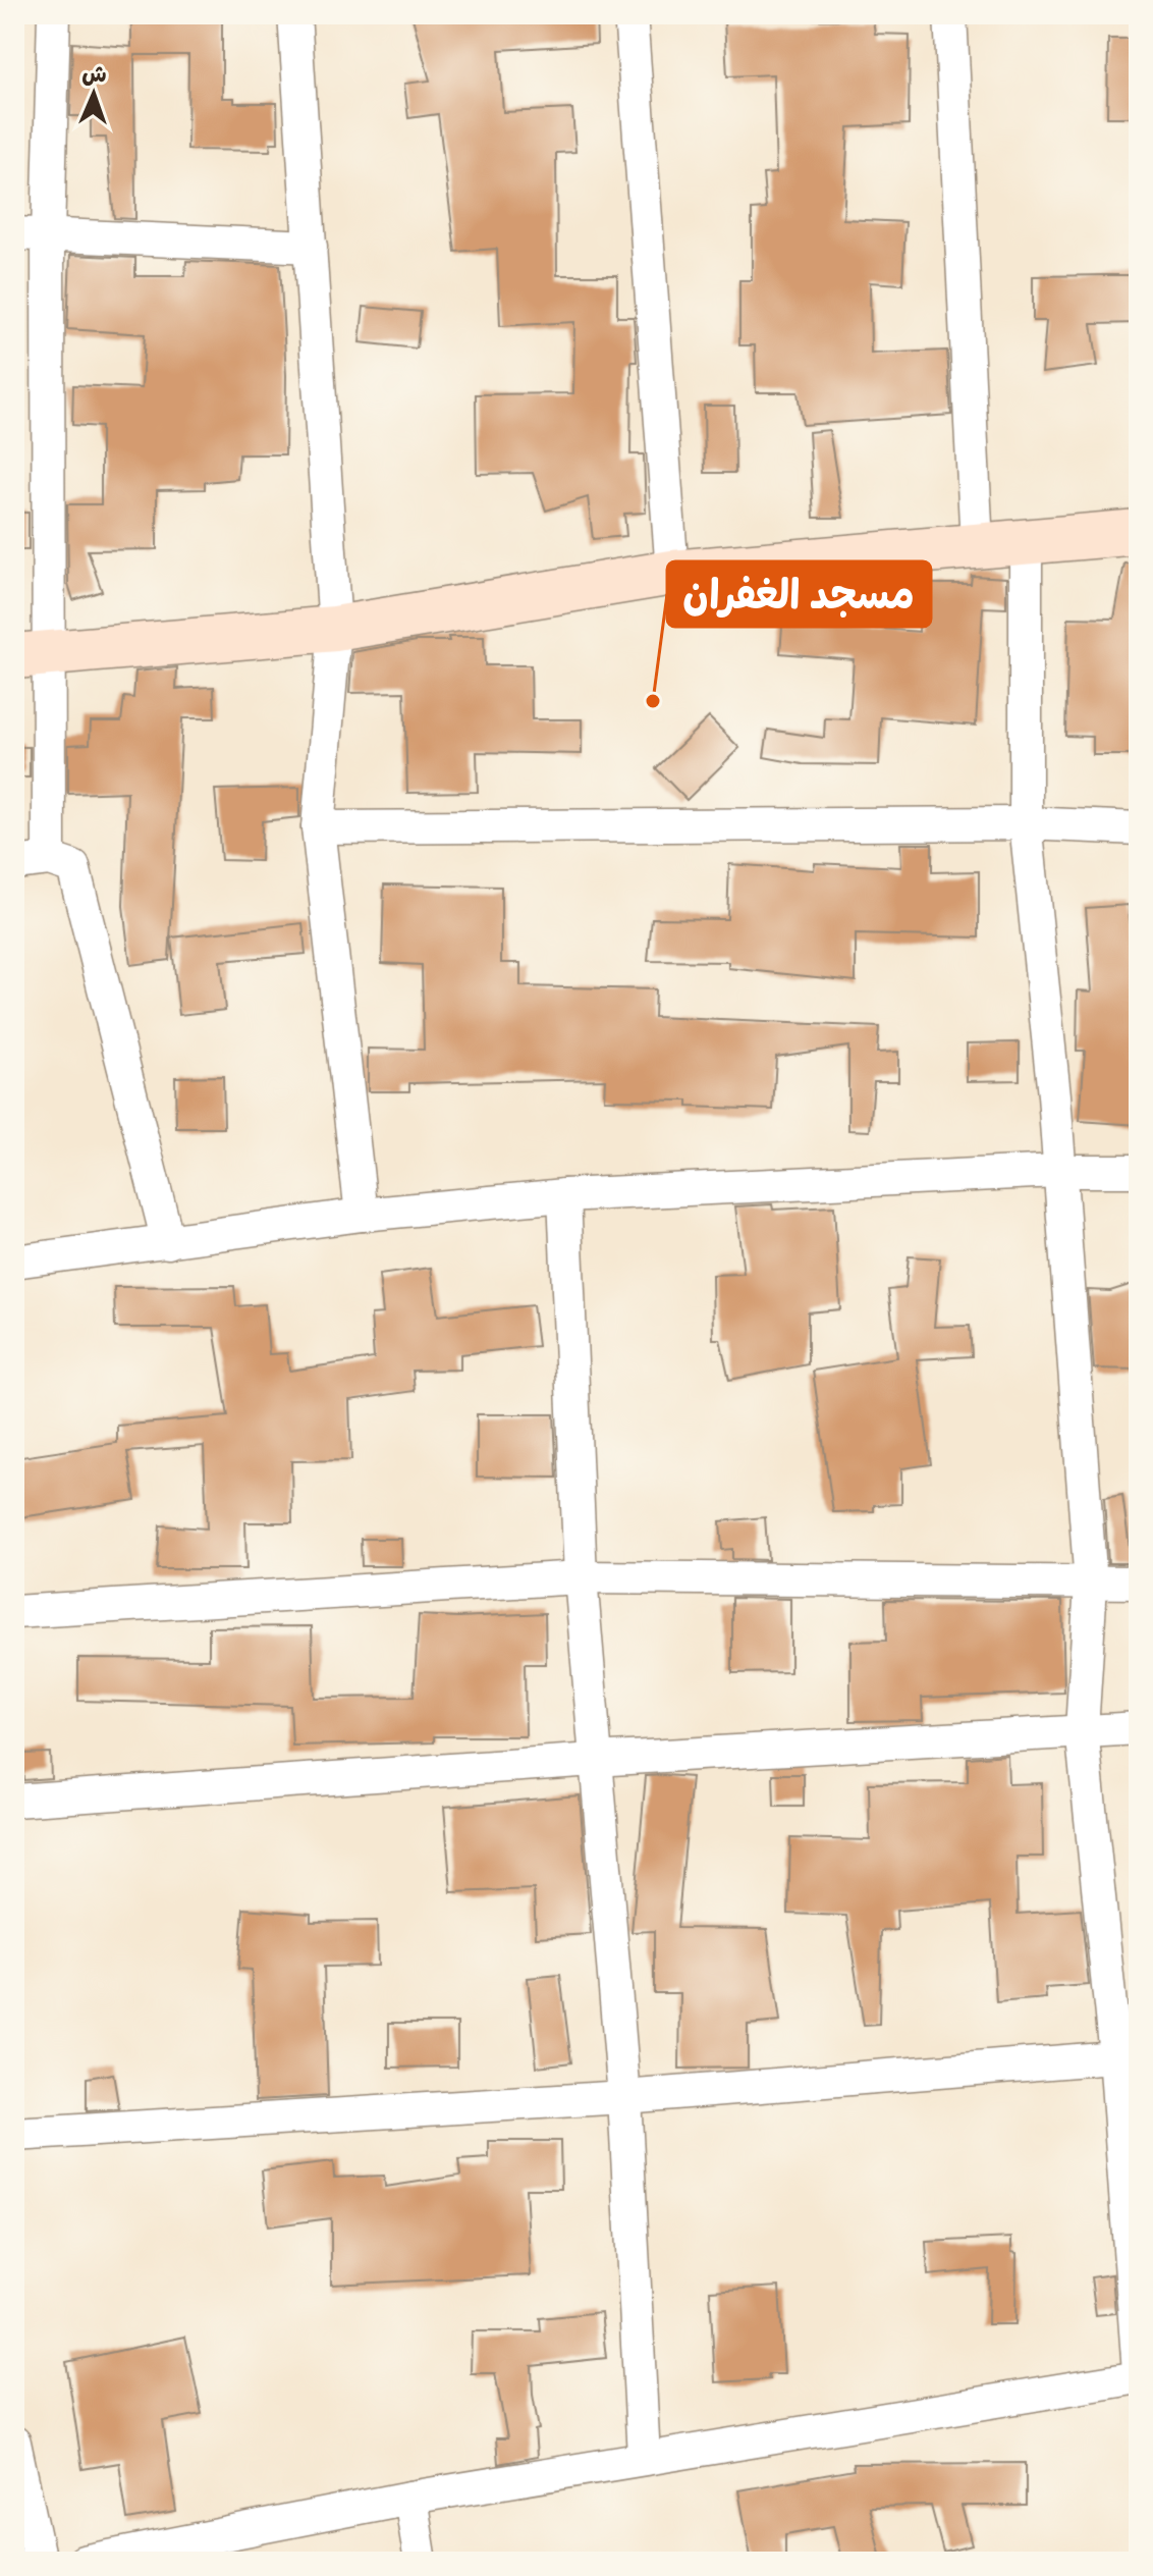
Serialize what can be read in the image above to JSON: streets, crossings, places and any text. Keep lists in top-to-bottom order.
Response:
{
  "places": ["مسجد الغفران"],
  "north": "top"
}
